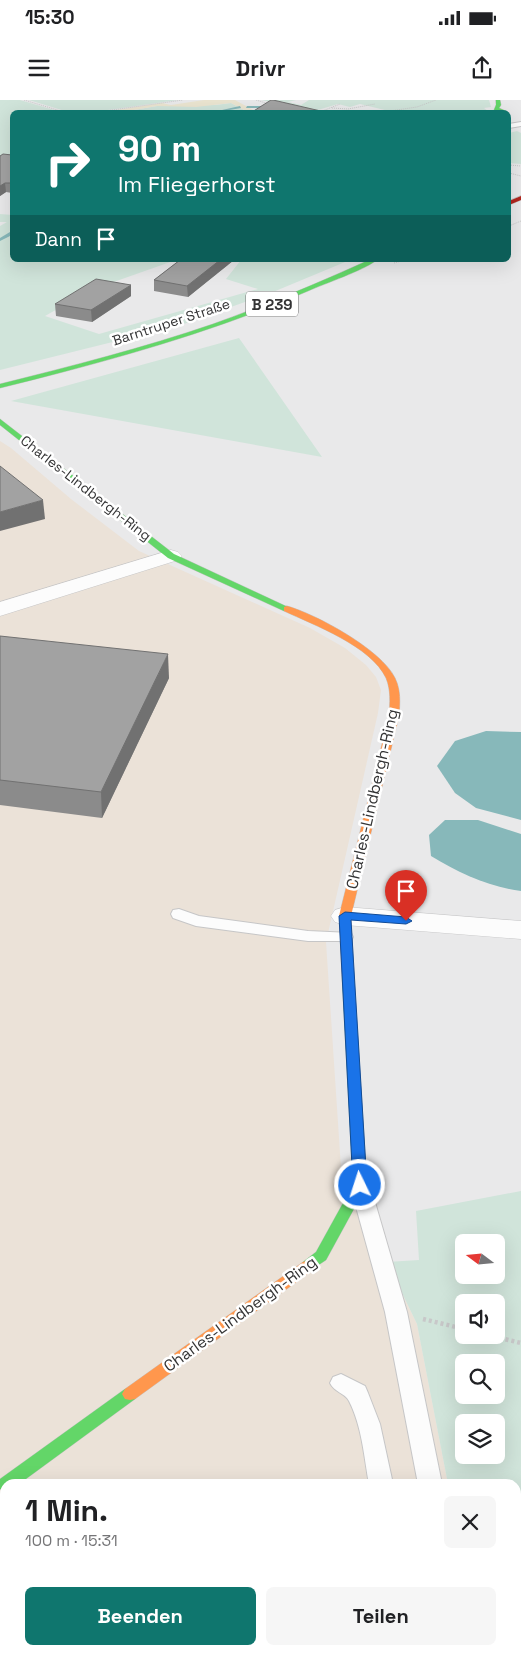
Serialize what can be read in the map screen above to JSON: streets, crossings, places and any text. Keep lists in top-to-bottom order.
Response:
{
  "streets": {
    "street": ["B 239", "Barntruper Straße", "Charles-Lindbergh-Ring"]
  },
  "north": "left",
  "page": {
    "status": "15:30",
    "header": "Drivr",
    "turn": ["90 m", "Im Fliegerhorst"],
    "then": "Dann",
    "heading": ["1 Min.", "100 m · 15:31"],
    "buttons": ["Beenden", "Teilen"]
  }
}
